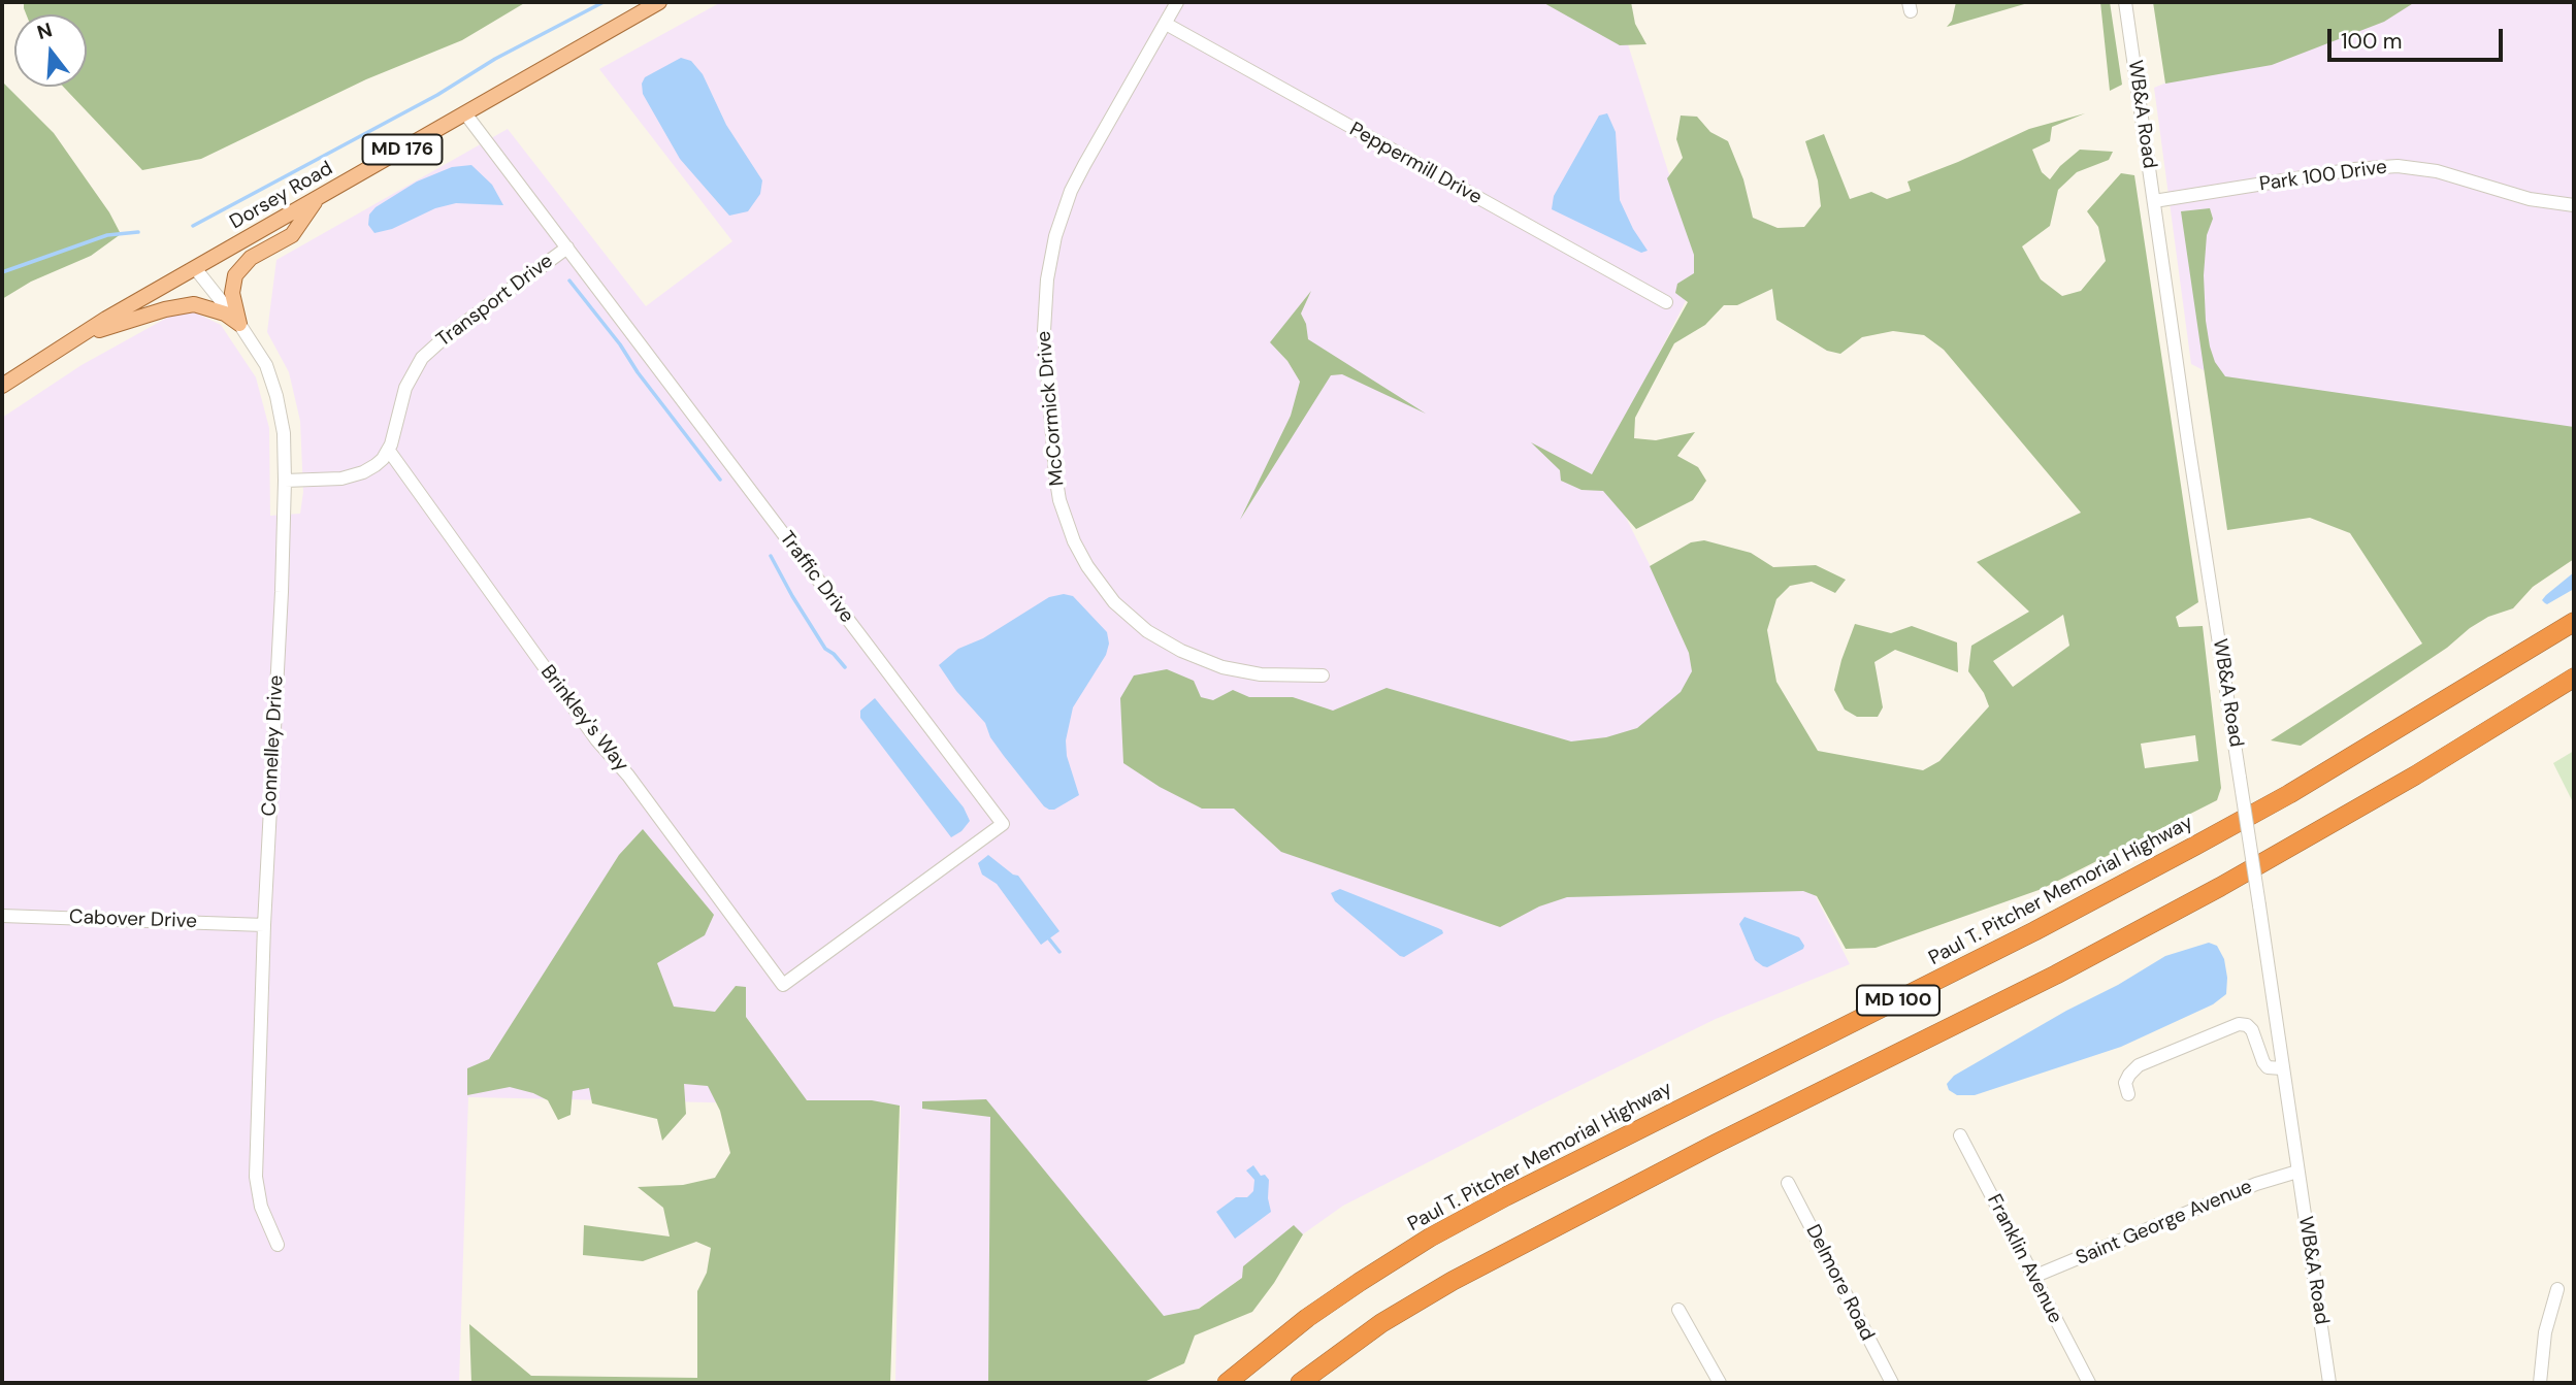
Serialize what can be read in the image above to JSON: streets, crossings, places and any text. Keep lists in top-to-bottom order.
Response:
{
  "streets": {
    "highway": ["Paul T. Pitcher Memorial Highway", "MD 100"],
    "main road": ["MD 176", "Dorsey Road"],
    "street": [
      "WB&A Road",
      "Peppermill Drive",
      "Park 100 Drive",
      "Transport Drive",
      "McCormick Drive",
      "Traffic Drive",
      "Brinkley's Way",
      "Connelley Drive",
      "Cabover Drive",
      "Saint George Avenue",
      "Franklin Avenue",
      "Delmore Road"
    ]
  },
  "crossings": [
    ["WB&A Road", "Park 100 Drive"],
    ["WB&A Road", "Saint George Avenue"],
    ["Peppermill Drive", "McCormick Drive"],
    ["Dorsey Road", "Traffic Drive"],
    ["Dorsey Road", "Connelley Drive"],
    ["Transport Drive", "Traffic Drive"],
    ["Transport Drive", "Brinkley's Way"],
    ["Traffic Drive", "Brinkley's Way"],
    ["Connelley Drive", "Cabover Drive"],
    ["Saint George Avenue", "Franklin Avenue"]
  ],
  "scale_bar": "100 m",
  "north": "top"
}
